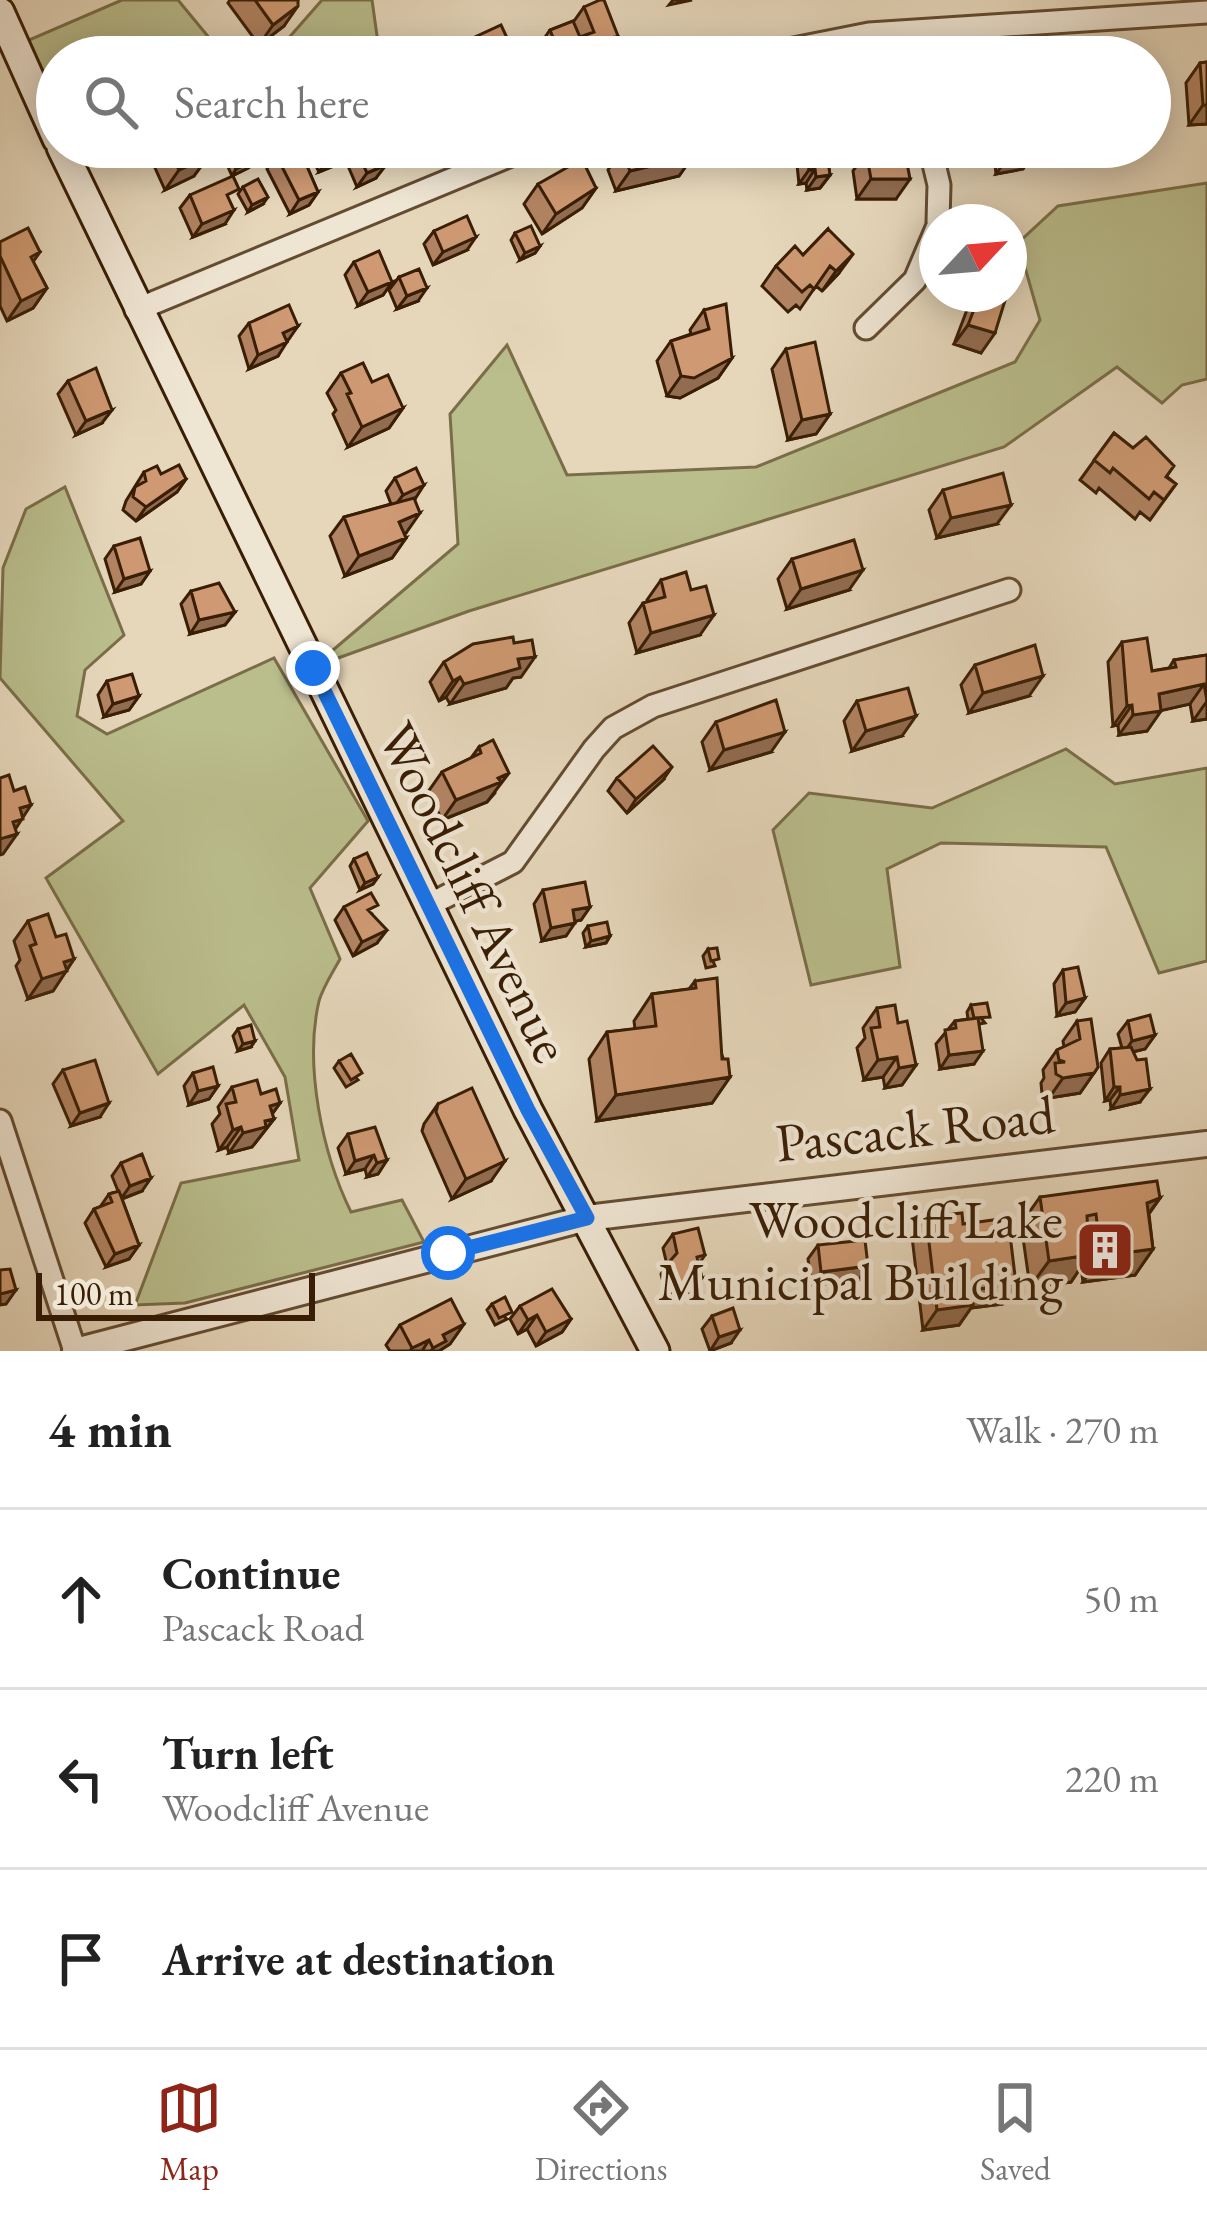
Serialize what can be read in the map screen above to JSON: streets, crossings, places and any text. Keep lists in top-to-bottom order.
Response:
{
  "streets": {
    "main road": ["Woodcliff Avenue"],
    "street": ["Pascack Road"]
  },
  "crossings": [
    ["Woodcliff Avenue", "Pascack Road"]
  ],
  "places": {
    "building": ["Woodcliff Lake Municipal Building"]
  },
  "scale_bar": "100 m",
  "north": "top right",
  "page": {
    "search": "Search here",
    "scale": "100 m",
    "heading": ["4 min", "Walk · 270 m"],
    "list": [
      ["Continue", "Pascack Road", "50 m"],
      ["Turn left", "Woodcliff Avenue", "220 m"],
      "Arrive at destination"
    ],
    "nav": ["Map", "Directions", "Saved"]
  }
}
